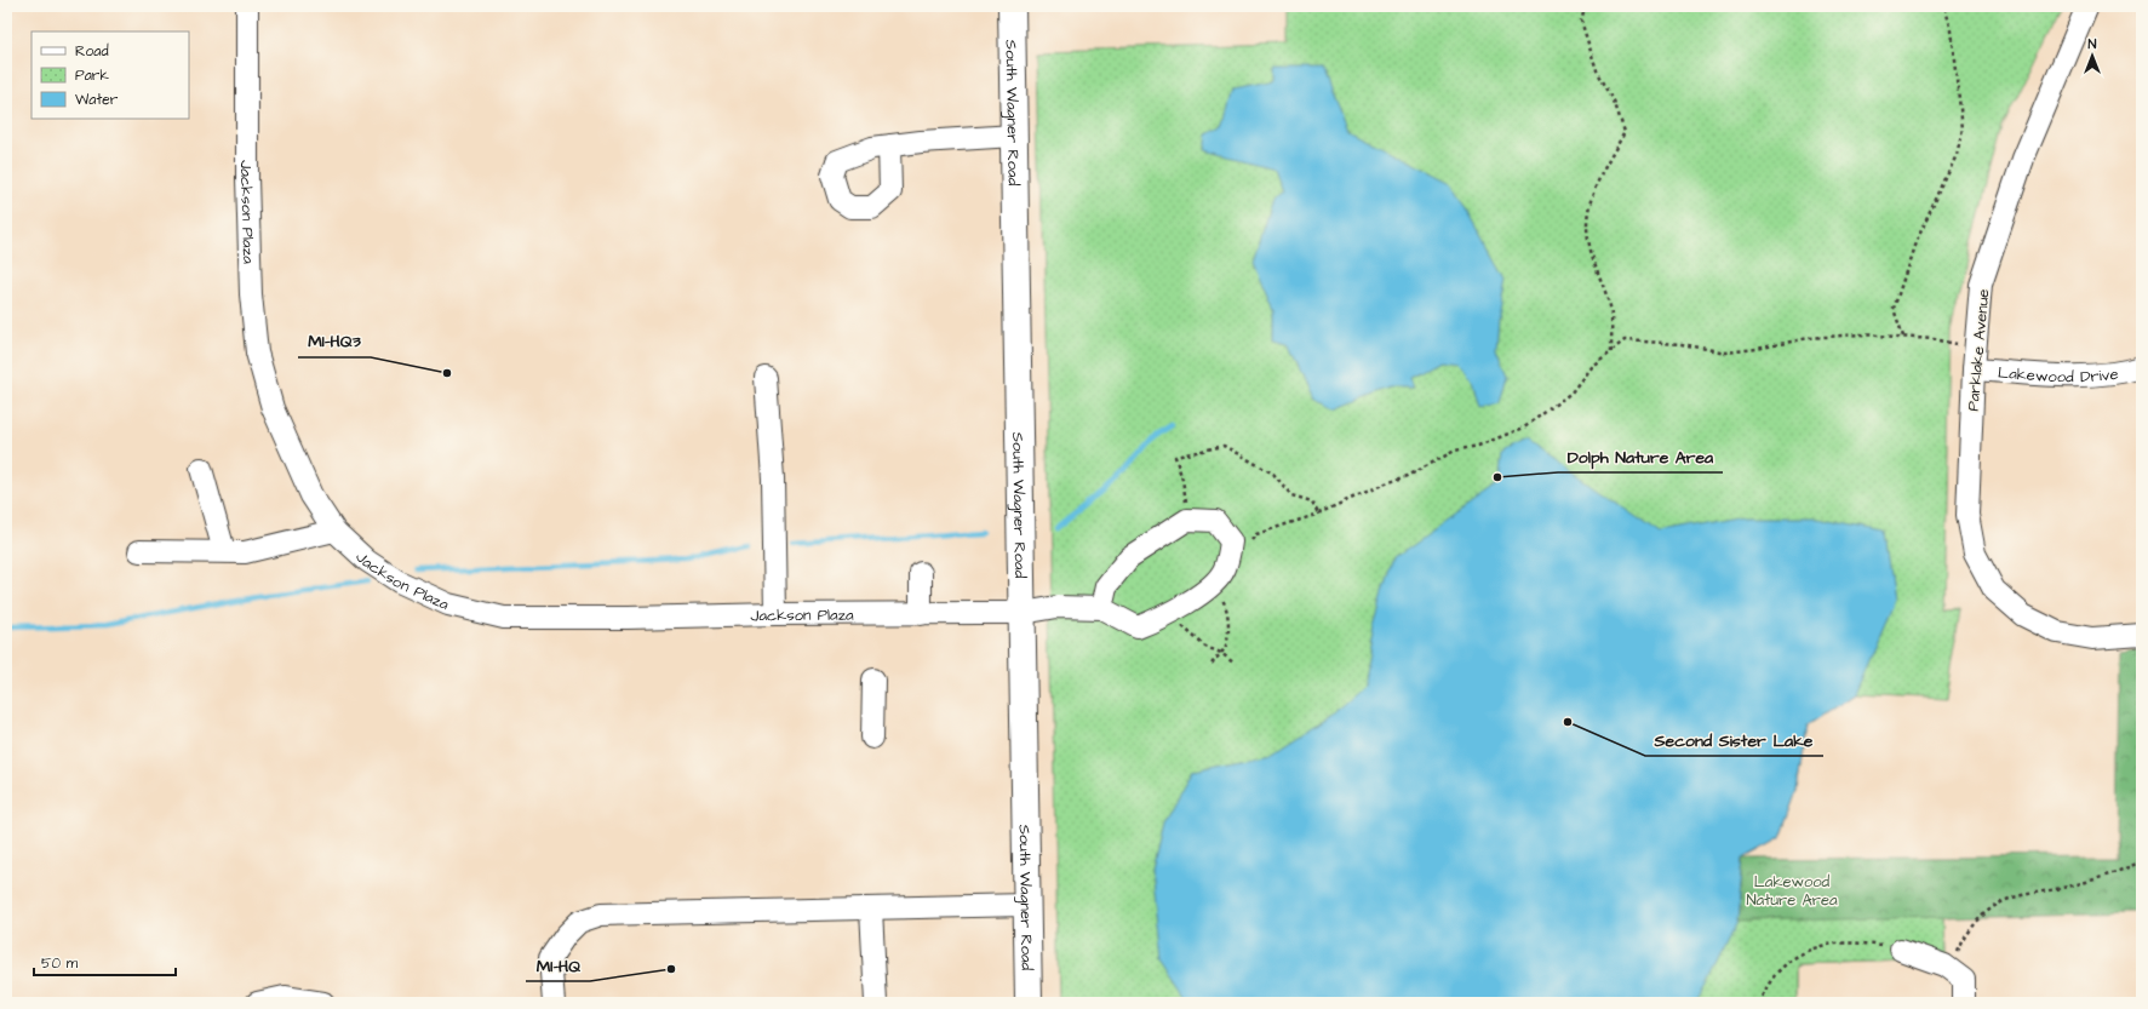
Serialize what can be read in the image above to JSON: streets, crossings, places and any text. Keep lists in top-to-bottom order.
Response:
{
  "streets": {
    "main road": ["South Wagner Road"],
    "street": ["Jackson Plaza", "Parklake Avenue", "Lakewood Drive"]
  },
  "crossings": [
    ["South Wagner Road", "Jackson Plaza"],
    ["Parklake Avenue", "Lakewood Drive"]
  ],
  "parks": ["Lakewood Nature Area"],
  "places": [
    "MI-HQ3",
    "Dolph Nature Area",
    "Second Sister Lake",
    "MI-HQ"
  ],
  "legend": ["Road", "Park", "Water"],
  "scale_bar": "50 m",
  "north": "top"
}
